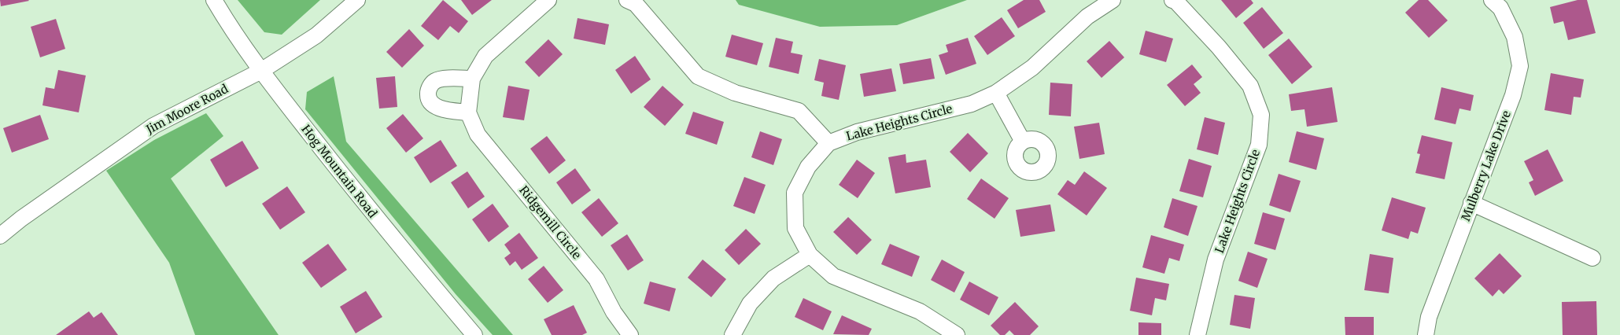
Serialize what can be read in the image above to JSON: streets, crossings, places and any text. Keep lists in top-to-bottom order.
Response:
{
  "streets": {
    "street": [
      "Jim Moore Road",
      "Lake Heights Circle",
      "Mulberry Lake Drive",
      "Hog Mountain Road",
      "Ridgemill Circle"
    ]
  },
  "crossings": [
    ["Jim Moore Road", "Hog Mountain Road"]
  ]
}
